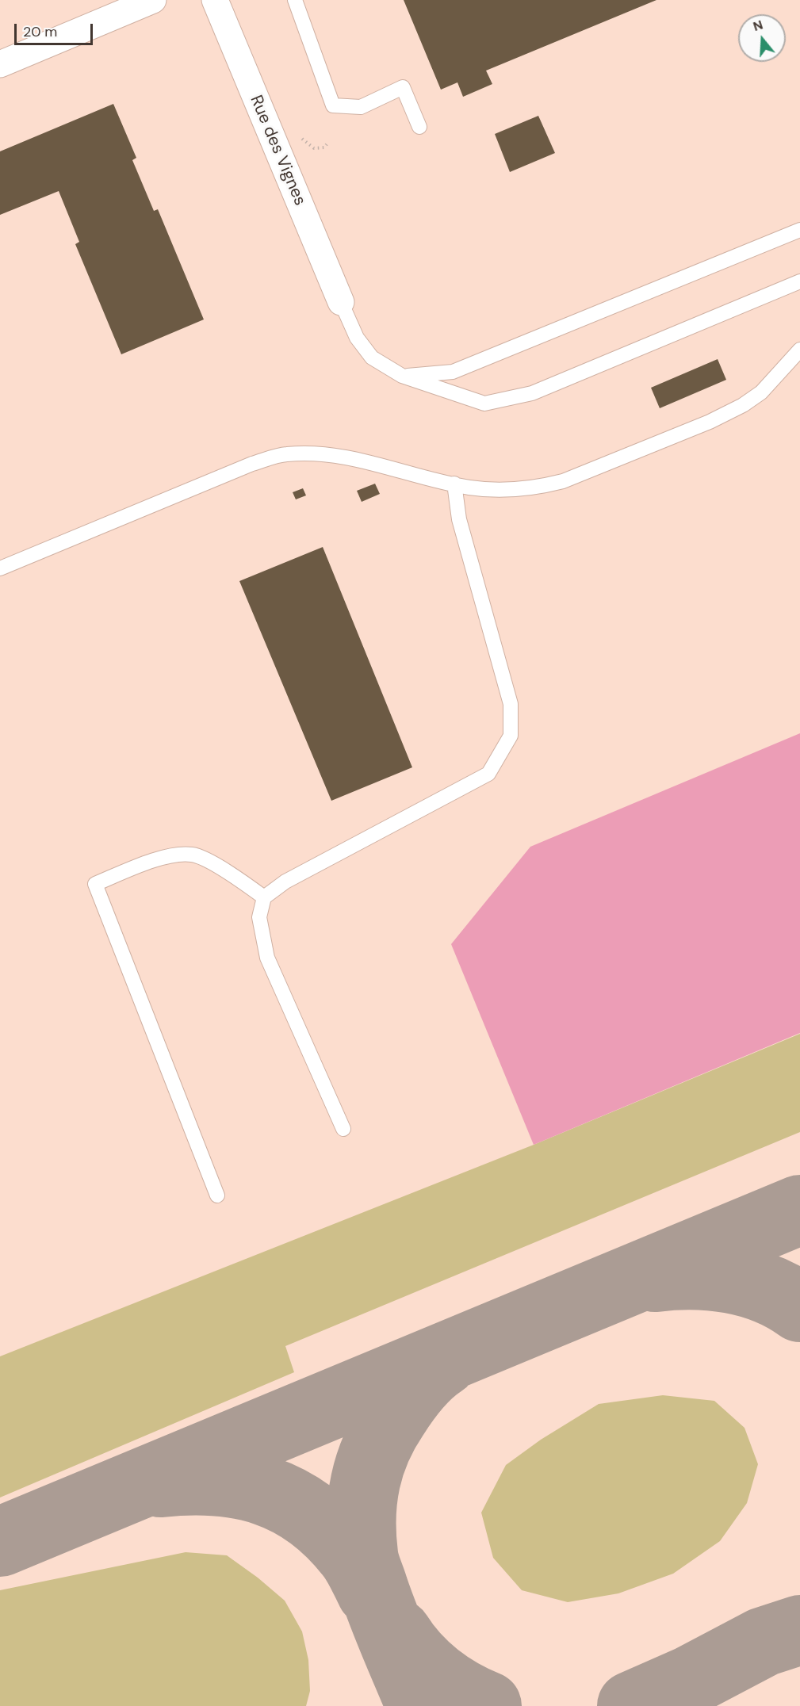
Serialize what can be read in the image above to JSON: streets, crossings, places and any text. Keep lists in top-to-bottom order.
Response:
{
  "streets": {
    "street": ["Rue des Vignes"]
  },
  "scale_bar": "20 m",
  "north": "top"
}
